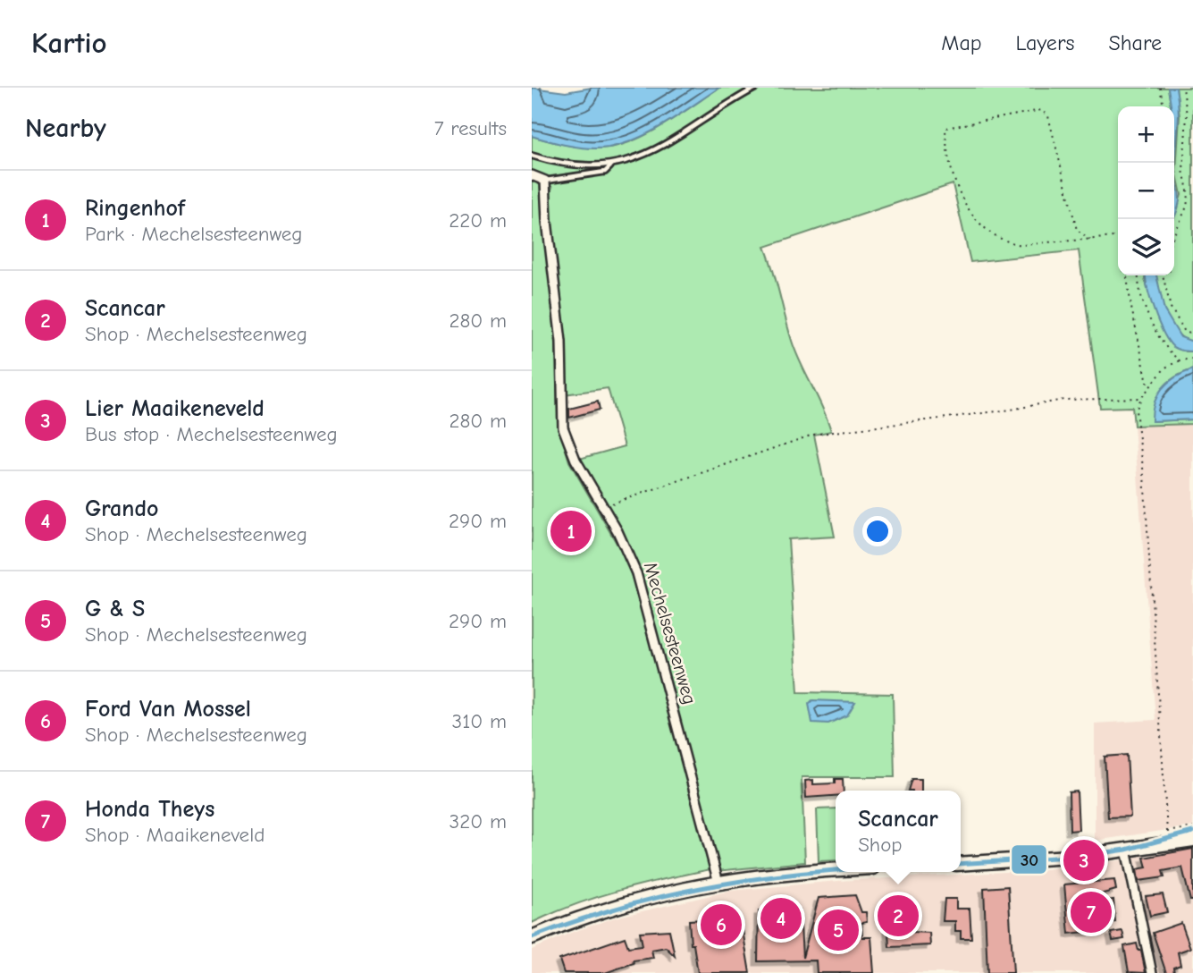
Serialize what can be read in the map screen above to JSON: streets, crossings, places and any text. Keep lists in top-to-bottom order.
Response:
{
  "streets": {
    "street": ["Mechelsesteenweg"]
  },
  "lines": ["transit line 30"],
  "page": {
    "header": "Kartio",
    "nav": ["Map", "Layers", "Share"],
    "heading": ["Nearby", "7 results"],
    "map_buttons": ["+", "−"],
    "list": [
      {
        "mark": "1",
        "name": "Ringenhof",
        "note": "Park · Mechelsesteenweg",
        "value": "220 m"
      },
      {
        "mark": "2",
        "name": "Scancar",
        "note": "Shop · Mechelsesteenweg",
        "value": "280 m"
      },
      {
        "mark": "3",
        "name": "Lier Maaikeneveld",
        "note": "Bus stop · Mechelsesteenweg",
        "value": "280 m"
      },
      {
        "mark": "4",
        "name": "Grando",
        "note": "Shop · Mechelsesteenweg",
        "value": "290 m"
      },
      {
        "mark": "5",
        "name": "G & S",
        "note": "Shop · Mechelsesteenweg",
        "value": "290 m"
      },
      {
        "mark": "6",
        "name": "Ford Van Mossel",
        "note": "Shop · Mechelsesteenweg",
        "value": "310 m"
      },
      {
        "mark": "7",
        "name": "Honda Theys",
        "note": "Shop · Maaikeneveld",
        "value": "320 m"
      }
    ],
    "pins": [
      "1",
      "3",
      "7",
      "2",
      "4",
      "6",
      "5"
    ],
    "popup": ["Scancar", "Shop"]
  }
}
